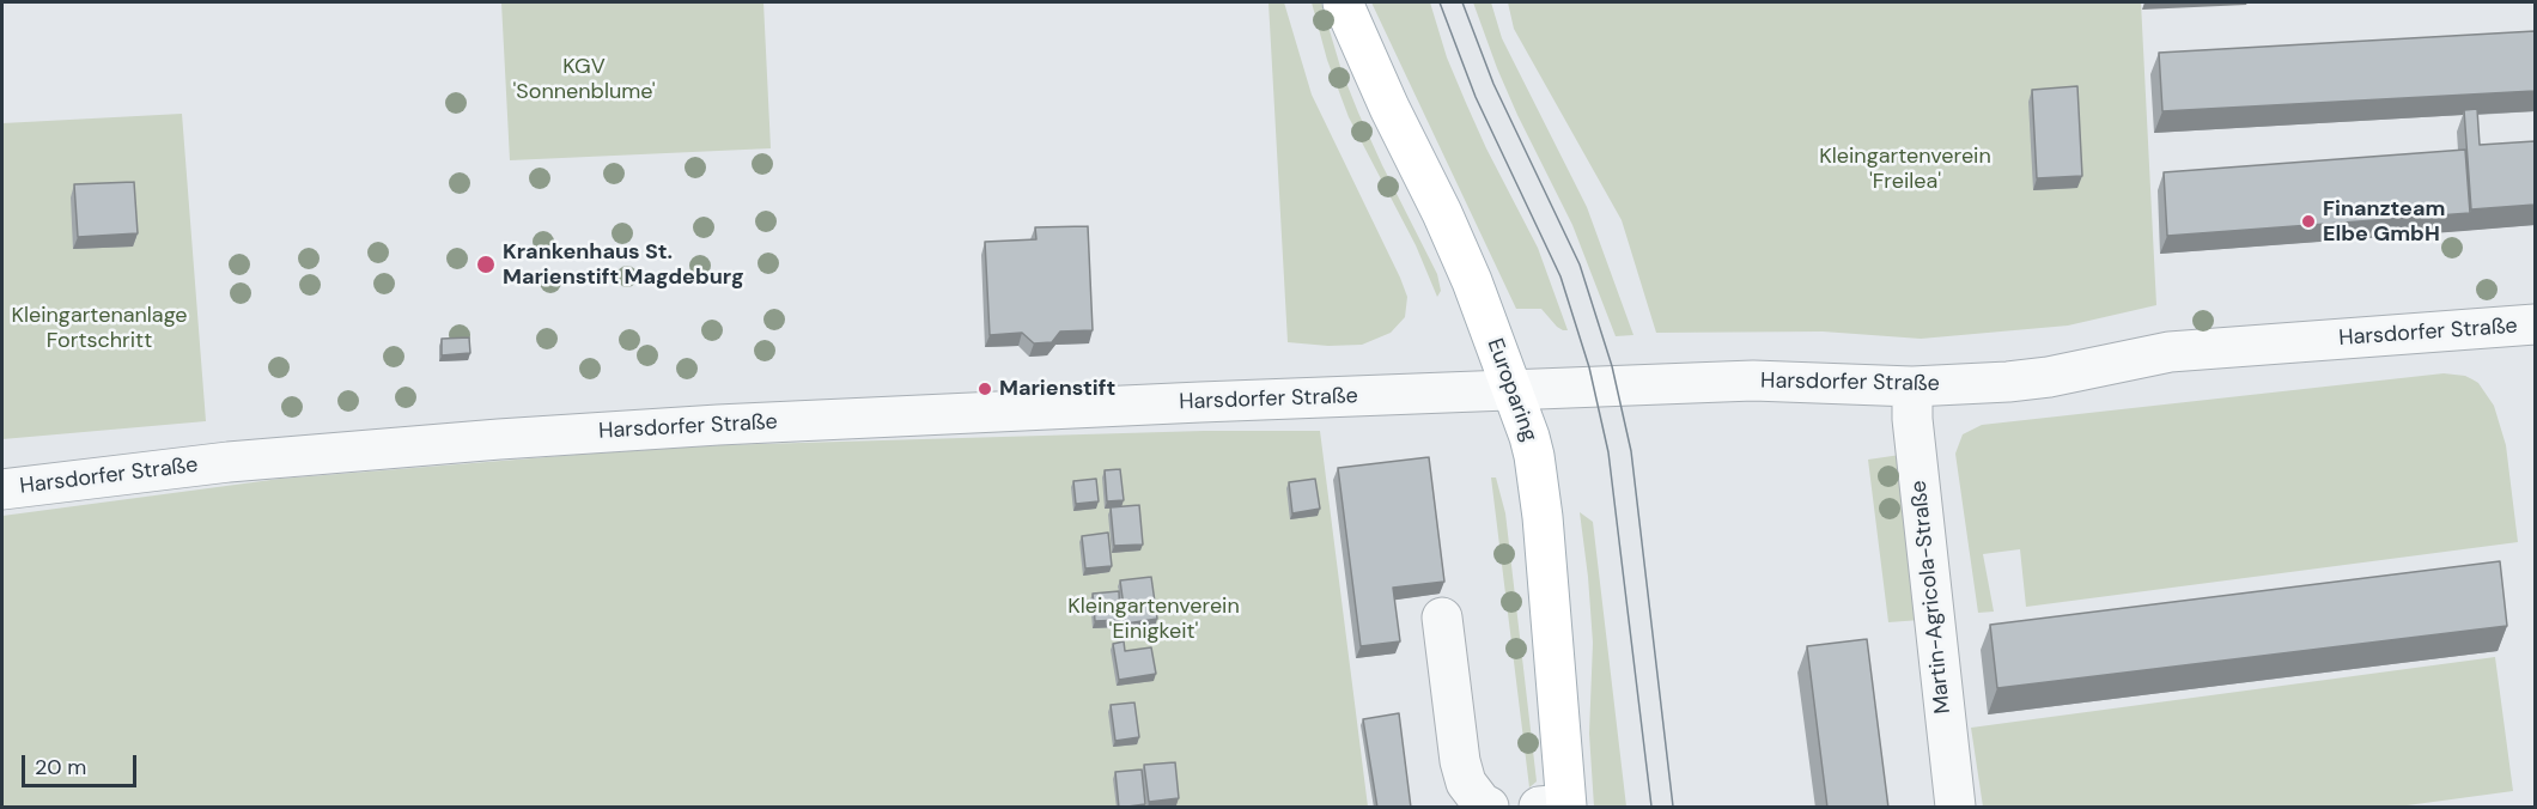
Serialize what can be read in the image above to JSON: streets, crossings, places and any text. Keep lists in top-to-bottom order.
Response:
{
  "streets": {
    "main road": ["Europaring"],
    "street": ["Harsdorfer Straße", "Martin-Agricola-Straße"]
  },
  "crossings": [
    ["Harsdorfer Straße", "Europaring"],
    ["Harsdorfer Straße", "Martin-Agricola-Straße"]
  ],
  "parks": [
    "KGV 'Sonnenblume'",
    "Kleingartenverein 'Freilea'",
    "Kleingartenanlage Fortschritt",
    "Kleingartenverein 'Einigkeit'"
  ],
  "places": ["Finanzteam Elbe GmbH", "Krankenhaus St. Marienstift Magdeburg", "Marienstift"],
  "scale_bar": "20 m"
}
